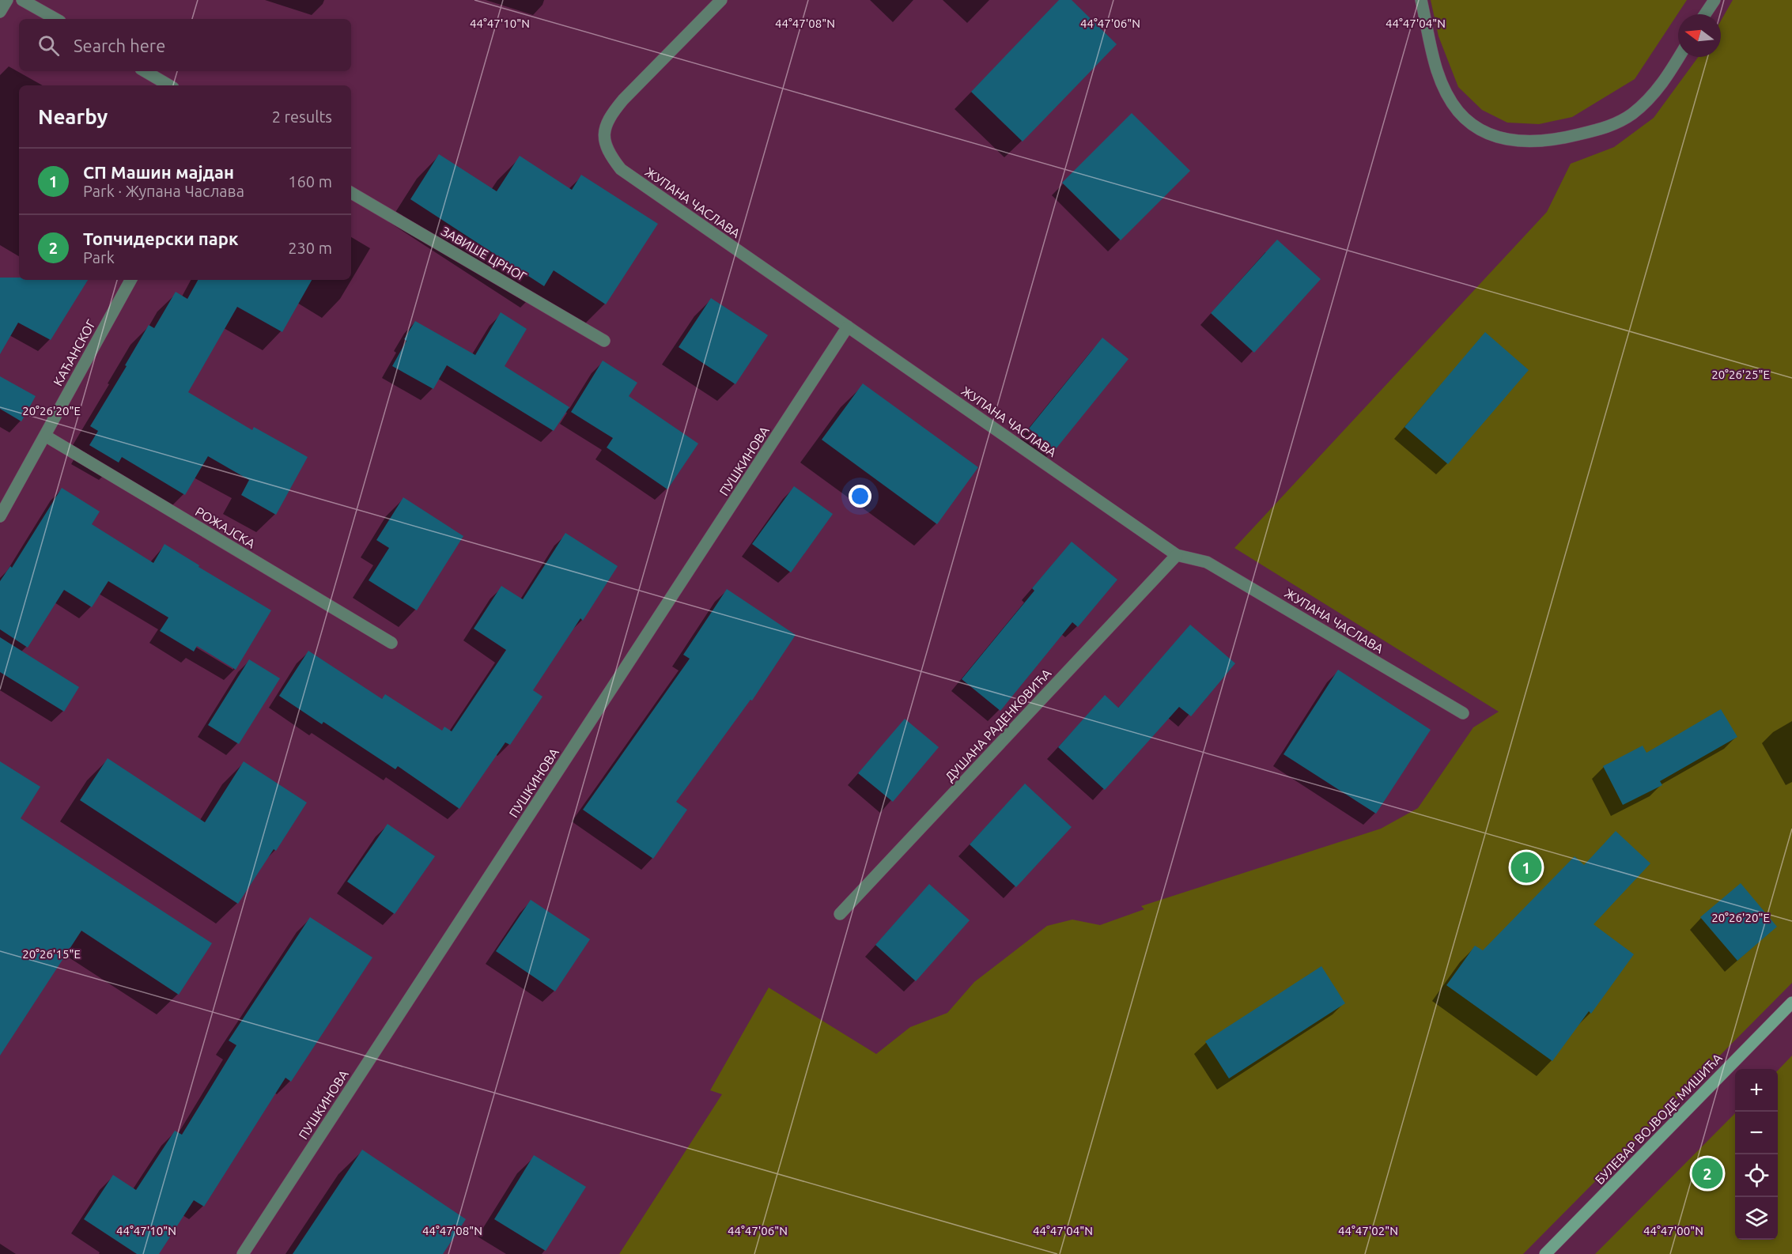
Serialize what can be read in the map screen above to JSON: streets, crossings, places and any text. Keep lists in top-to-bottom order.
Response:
{
  "streets": {
    "main road": ["БУЛЕВАР ВОЈВОДЕ МИШИЋА"],
    "street": [
      "ЖУПАНА ЧАСЛАВА",
      "ЗАВИШЕ ЦРНОГ",
      "КАЋАНСКОГ",
      "ПУШКИНОВА",
      "РОЖАЈСКА",
      "ДУШАНА РАДЕНКОВИЋА"
    ]
  },
  "crossings": [
    ["ЖУПАНА ЧАСЛАВА", "ПУШКИНОВА"],
    ["ЖУПАНА ЧАСЛАВА", "ДУШАНА РАДЕНКОВИЋА"],
    ["КАЋАНСКОГ", "РОЖАЈСКА"]
  ],
  "north": "left",
  "page": {
    "search": "Search here",
    "heading": ["Nearby", "2 results"],
    "list": [
      {
        "mark": "1",
        "name": "СП Машин мајдан",
        "note": "Park · Жупана Часлава",
        "value": "160 m"
      },
      {
        "mark": "2",
        "name": "Топчидерски парк",
        "note": "Park",
        "value": "230 m"
      }
    ],
    "pins": ["1", "2"],
    "map_buttons": ["+", "−"]
  },
  "coordinates": [
    "44°47'10\"N",
    "44°47'08\"N",
    "44°47'06\"N",
    "44°47'04\"N",
    "20°26'25\"E",
    "20°26'20\"E",
    "20°26'15\"E",
    "44°47'02\"N",
    "44°47'00\"N"
  ]
}
